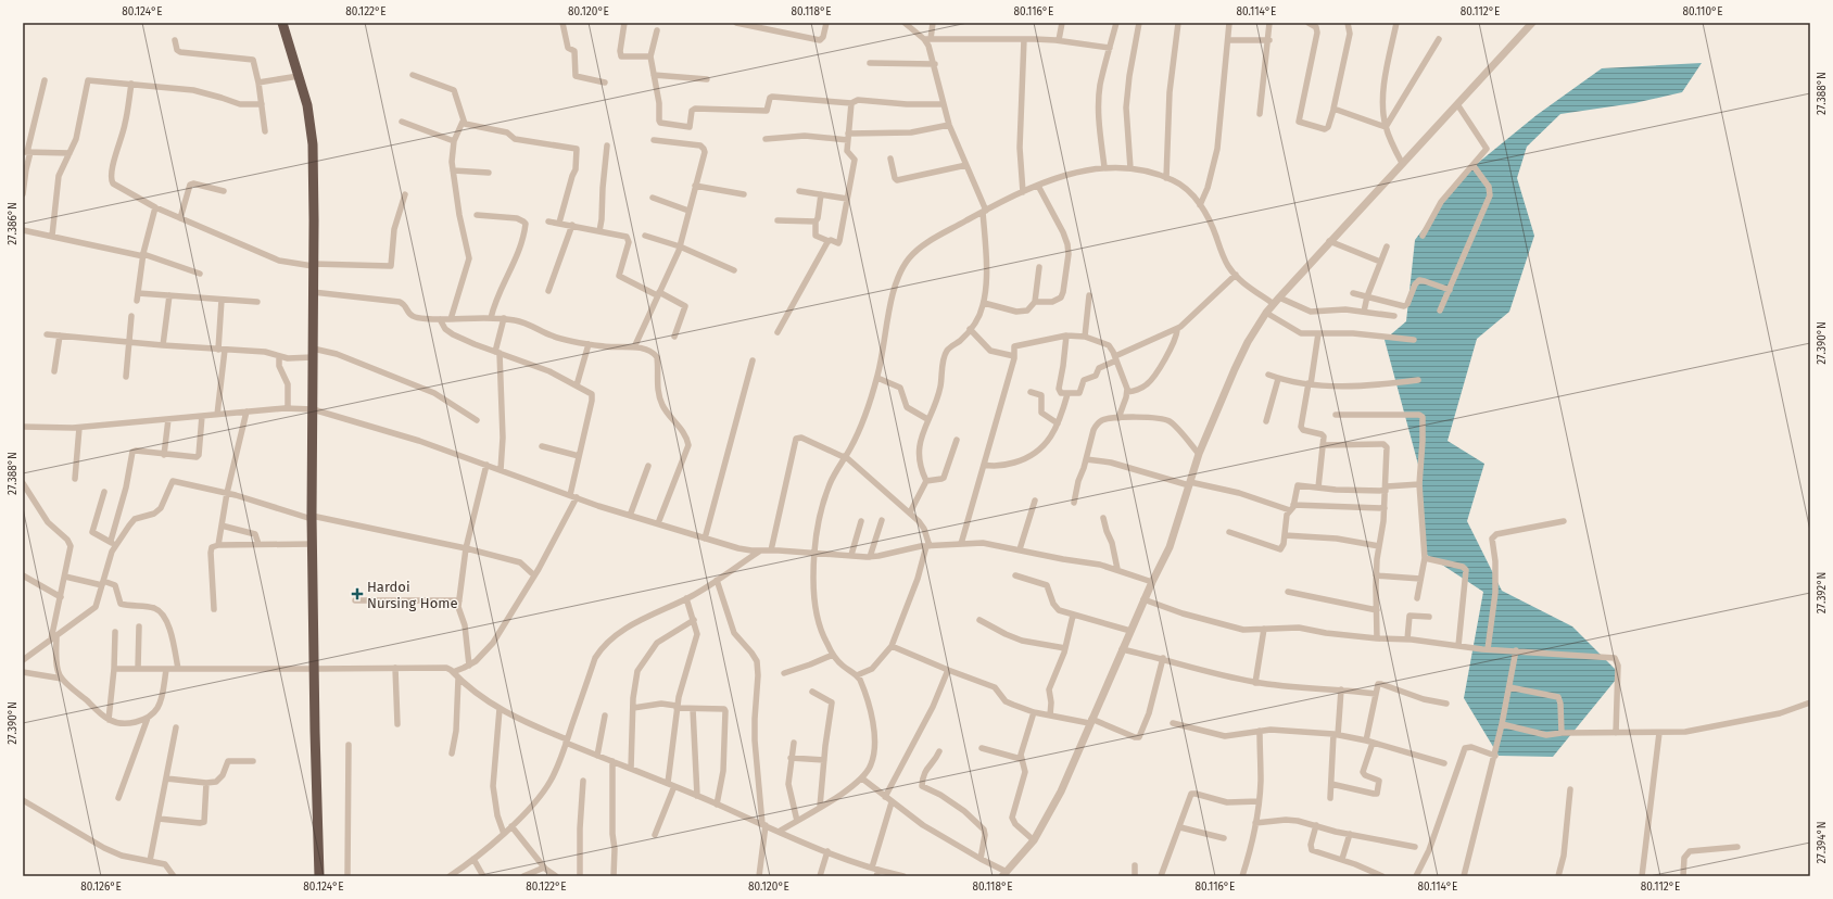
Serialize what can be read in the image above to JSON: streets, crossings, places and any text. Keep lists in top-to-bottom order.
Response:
{
  "places": {
    "health": ["Hardoi Nursing Home"]
  },
  "coordinates": [
    "80.124°E",
    "80.122°E",
    "80.120°E",
    "80.118°E",
    "80.116°E",
    "80.114°E",
    "80.112°E",
    "80.110°E",
    "27.388°N",
    "27.386°N",
    "27.390°N",
    "27.392°N",
    "27.394°N",
    "80.126°E"
  ]
}
